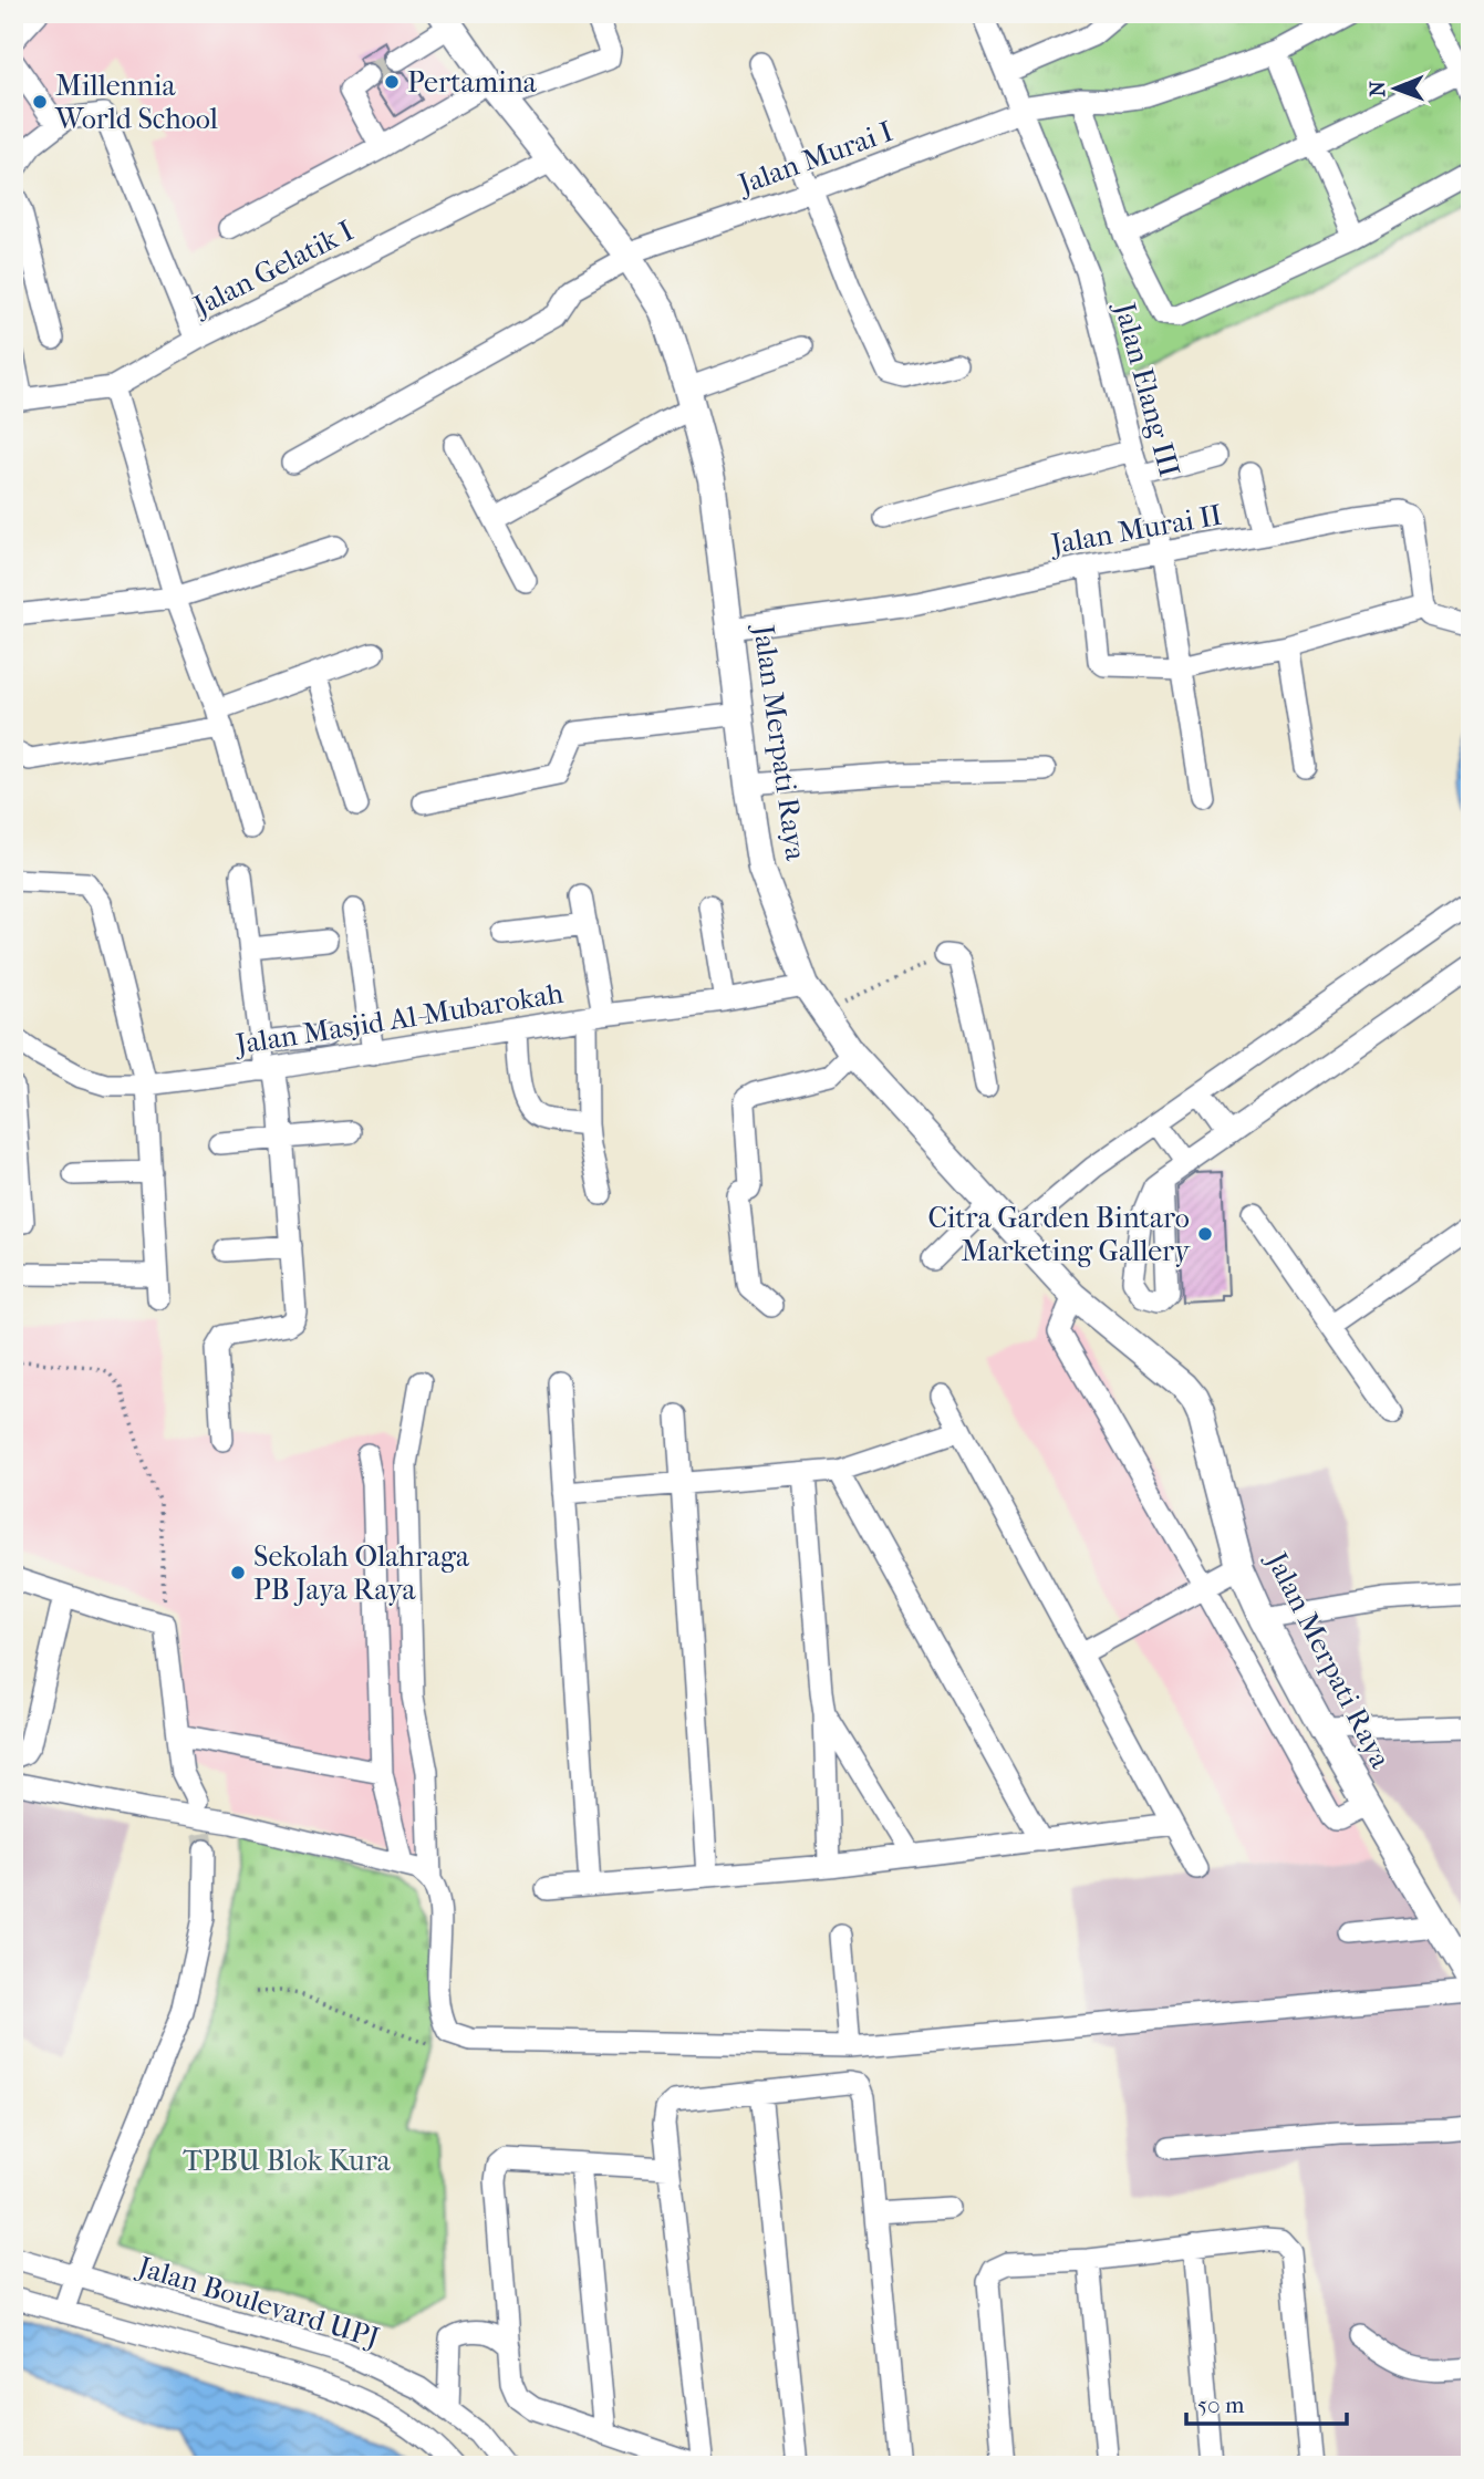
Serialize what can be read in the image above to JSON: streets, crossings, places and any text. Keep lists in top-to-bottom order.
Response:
{
  "streets": {
    "main road": ["Jalan Merpati Raya"],
    "street": [
      "Jalan Murai I",
      "Jalan Gelatik I",
      "Jalan Elang III",
      "Jalan Murai II",
      "Jalan Masjid Al-Mubarokah",
      "Jalan Boulevard UPJ"
    ]
  },
  "crossings": [
    ["Jalan Murai I", "Jalan Elang III"],
    ["Jalan Murai I", "Jalan Merpati Raya"],
    ["Jalan Gelatik I", "Jalan Merpati Raya"],
    ["Jalan Elang III", "Jalan Murai II"],
    ["Jalan Murai II", "Jalan Merpati Raya"],
    ["Jalan Merpati Raya", "Jalan Masjid Al-Mubarokah"]
  ],
  "parks": ["TPBU Blok Kura"],
  "places": [
    "Pertamina",
    "Millennia World School",
    "Citra Garden Bintaro Marketing Gallery",
    "Sekolah Olahraga PB Jaya Raya"
  ],
  "scale_bar": "50 m",
  "north": "left"
}
